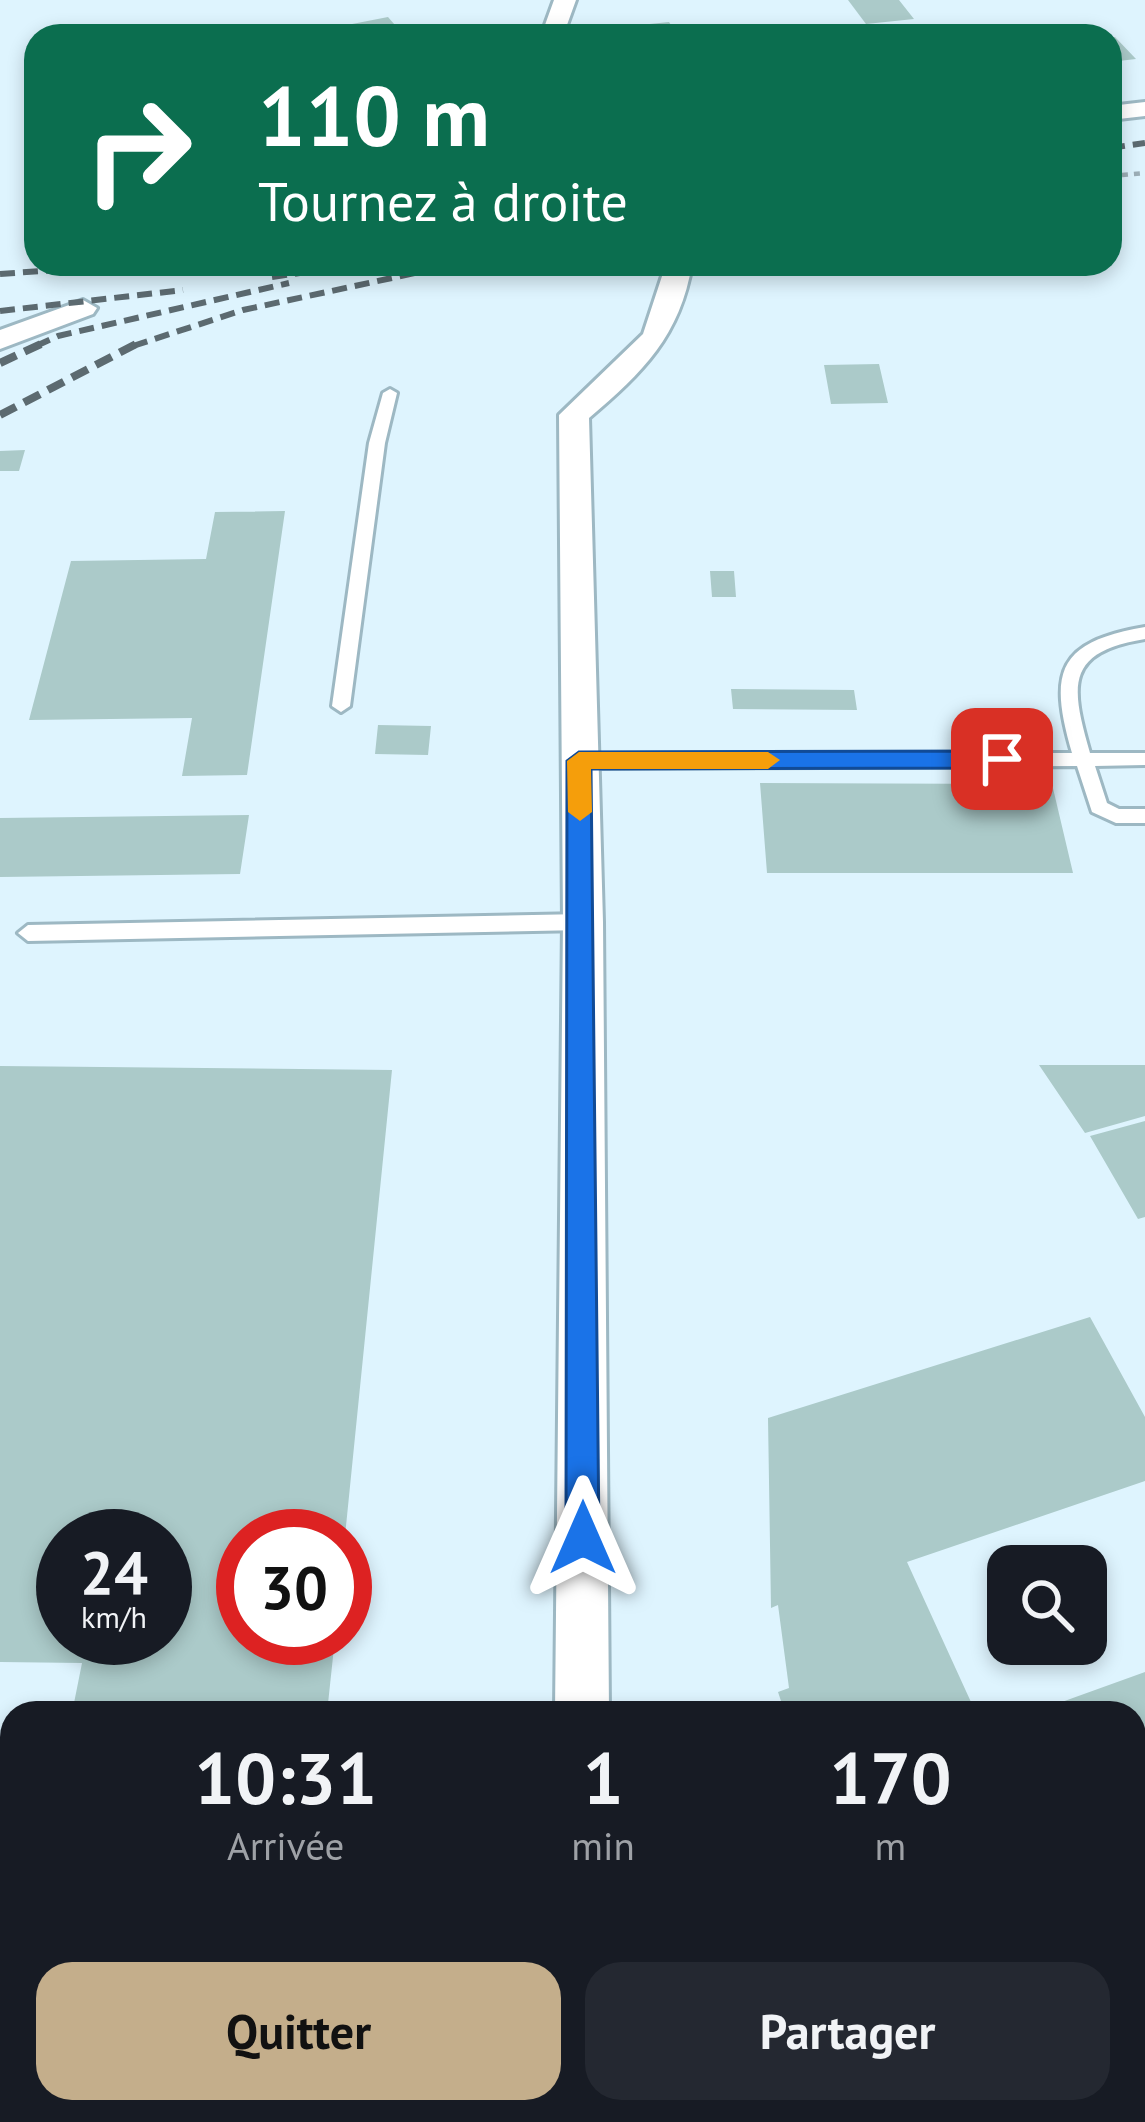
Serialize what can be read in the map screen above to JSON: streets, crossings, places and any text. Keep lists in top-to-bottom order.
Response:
{
  "page": {
    "turn": ["110 m", "Tournez à droite"],
    "speed": "24 km/h",
    "limit": "30",
    "eta": [
      "10:31",
      "Arrivée",
      "1",
      "min",
      "170",
      "m"
    ],
    "buttons": ["Quitter", "Partager"]
  }
}
